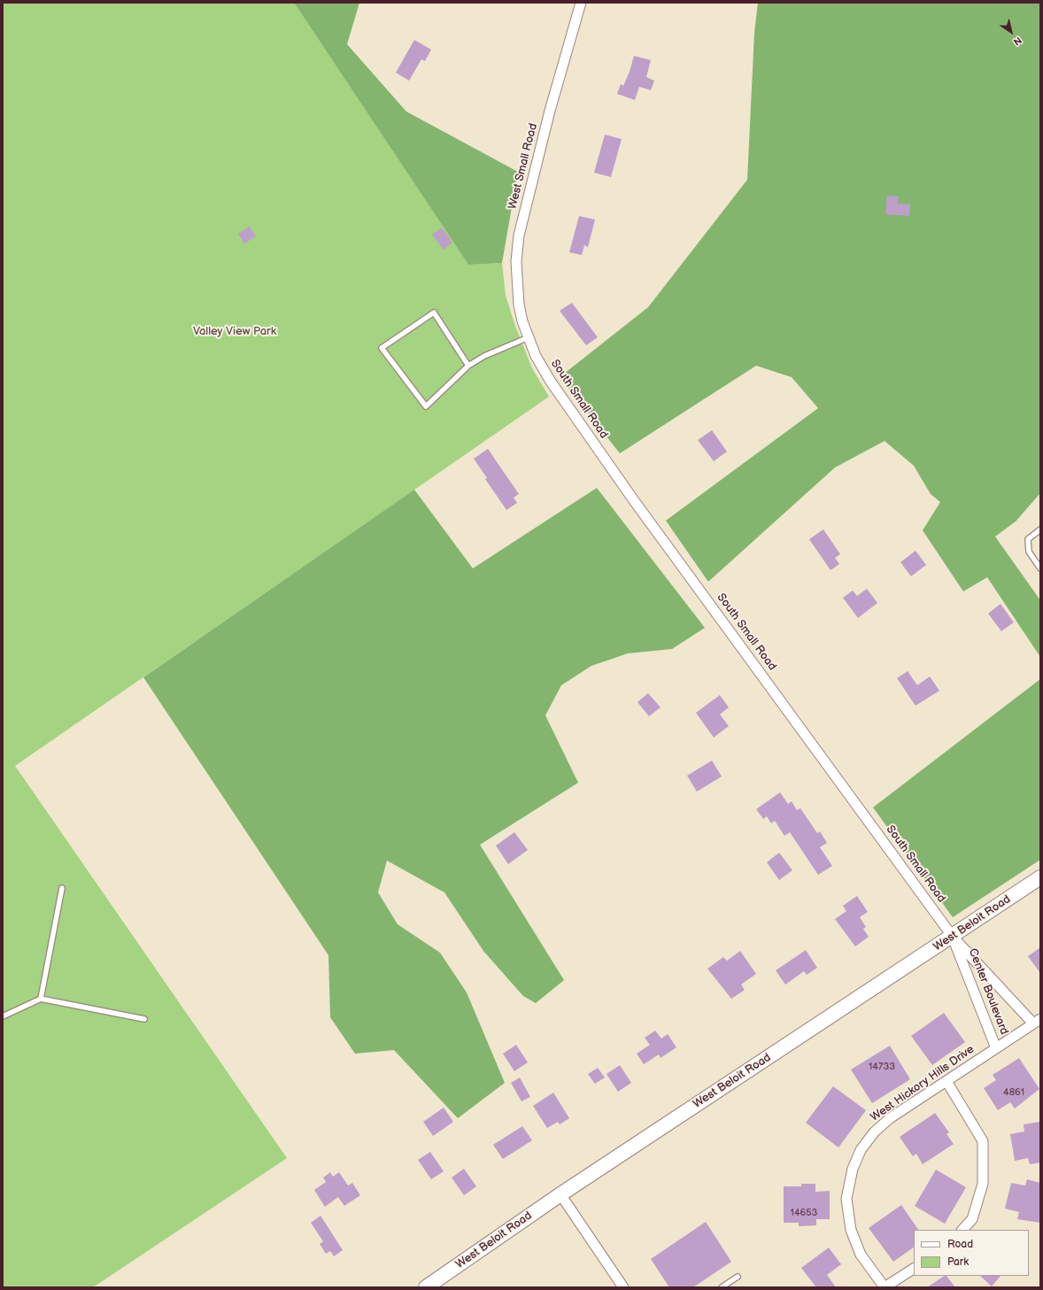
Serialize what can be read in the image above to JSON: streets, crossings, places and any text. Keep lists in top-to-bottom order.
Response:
{
  "streets": {
    "main road": ["West Beloit Road"],
    "street": [
      "West Small Road",
      "South Small Road",
      "Center Boulevard",
      "West Hickory Hills Drive"
    ]
  },
  "crossings": [
    ["West Small Road", "South Small Road"],
    ["South Small Road", "West Beloit Road"],
    ["South Small Road", "Center Boulevard"],
    ["West Beloit Road", "Center Boulevard"],
    ["Center Boulevard", "West Hickory Hills Drive"]
  ],
  "parks": ["Valley View Park"],
  "house_numbers": ["14733", "4861", "14653"],
  "legend": ["Road", "Park"],
  "north": "bottom right"
}
